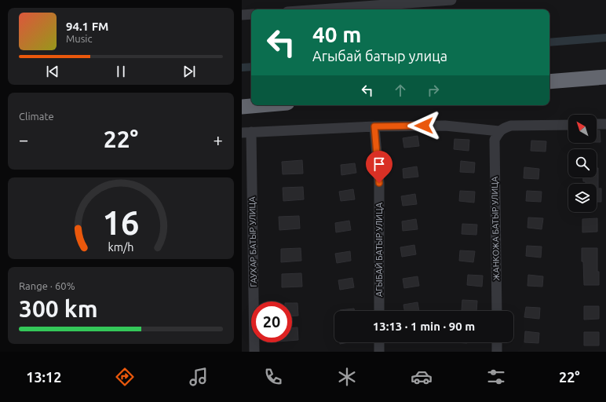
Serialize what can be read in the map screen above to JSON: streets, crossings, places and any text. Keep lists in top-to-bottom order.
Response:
{
  "streets": {
    "street": ["ЖАНКОЖА БАТЫР УЛИЦА", "ГАУХАР БАТЫР УЛИЦА", "АГЫБАЙ БАТЫР УЛИЦА"]
  },
  "north": "top left",
  "page": {
    "turn": ["40 m", "Агыбай батыр улица"],
    "song": ["94.1 FM", "Music"],
    "tile": [
      "Climate",
      ["Range · 60%", "300 km"]
    ],
    "heat": ["−", "22°", "+"],
    "limit": "20",
    "trip": "13:13 · 1 min · 90 m",
    "tabs": ["13:12", "22°"],
    "gauge": ["16", "km/h"]
  }
}
